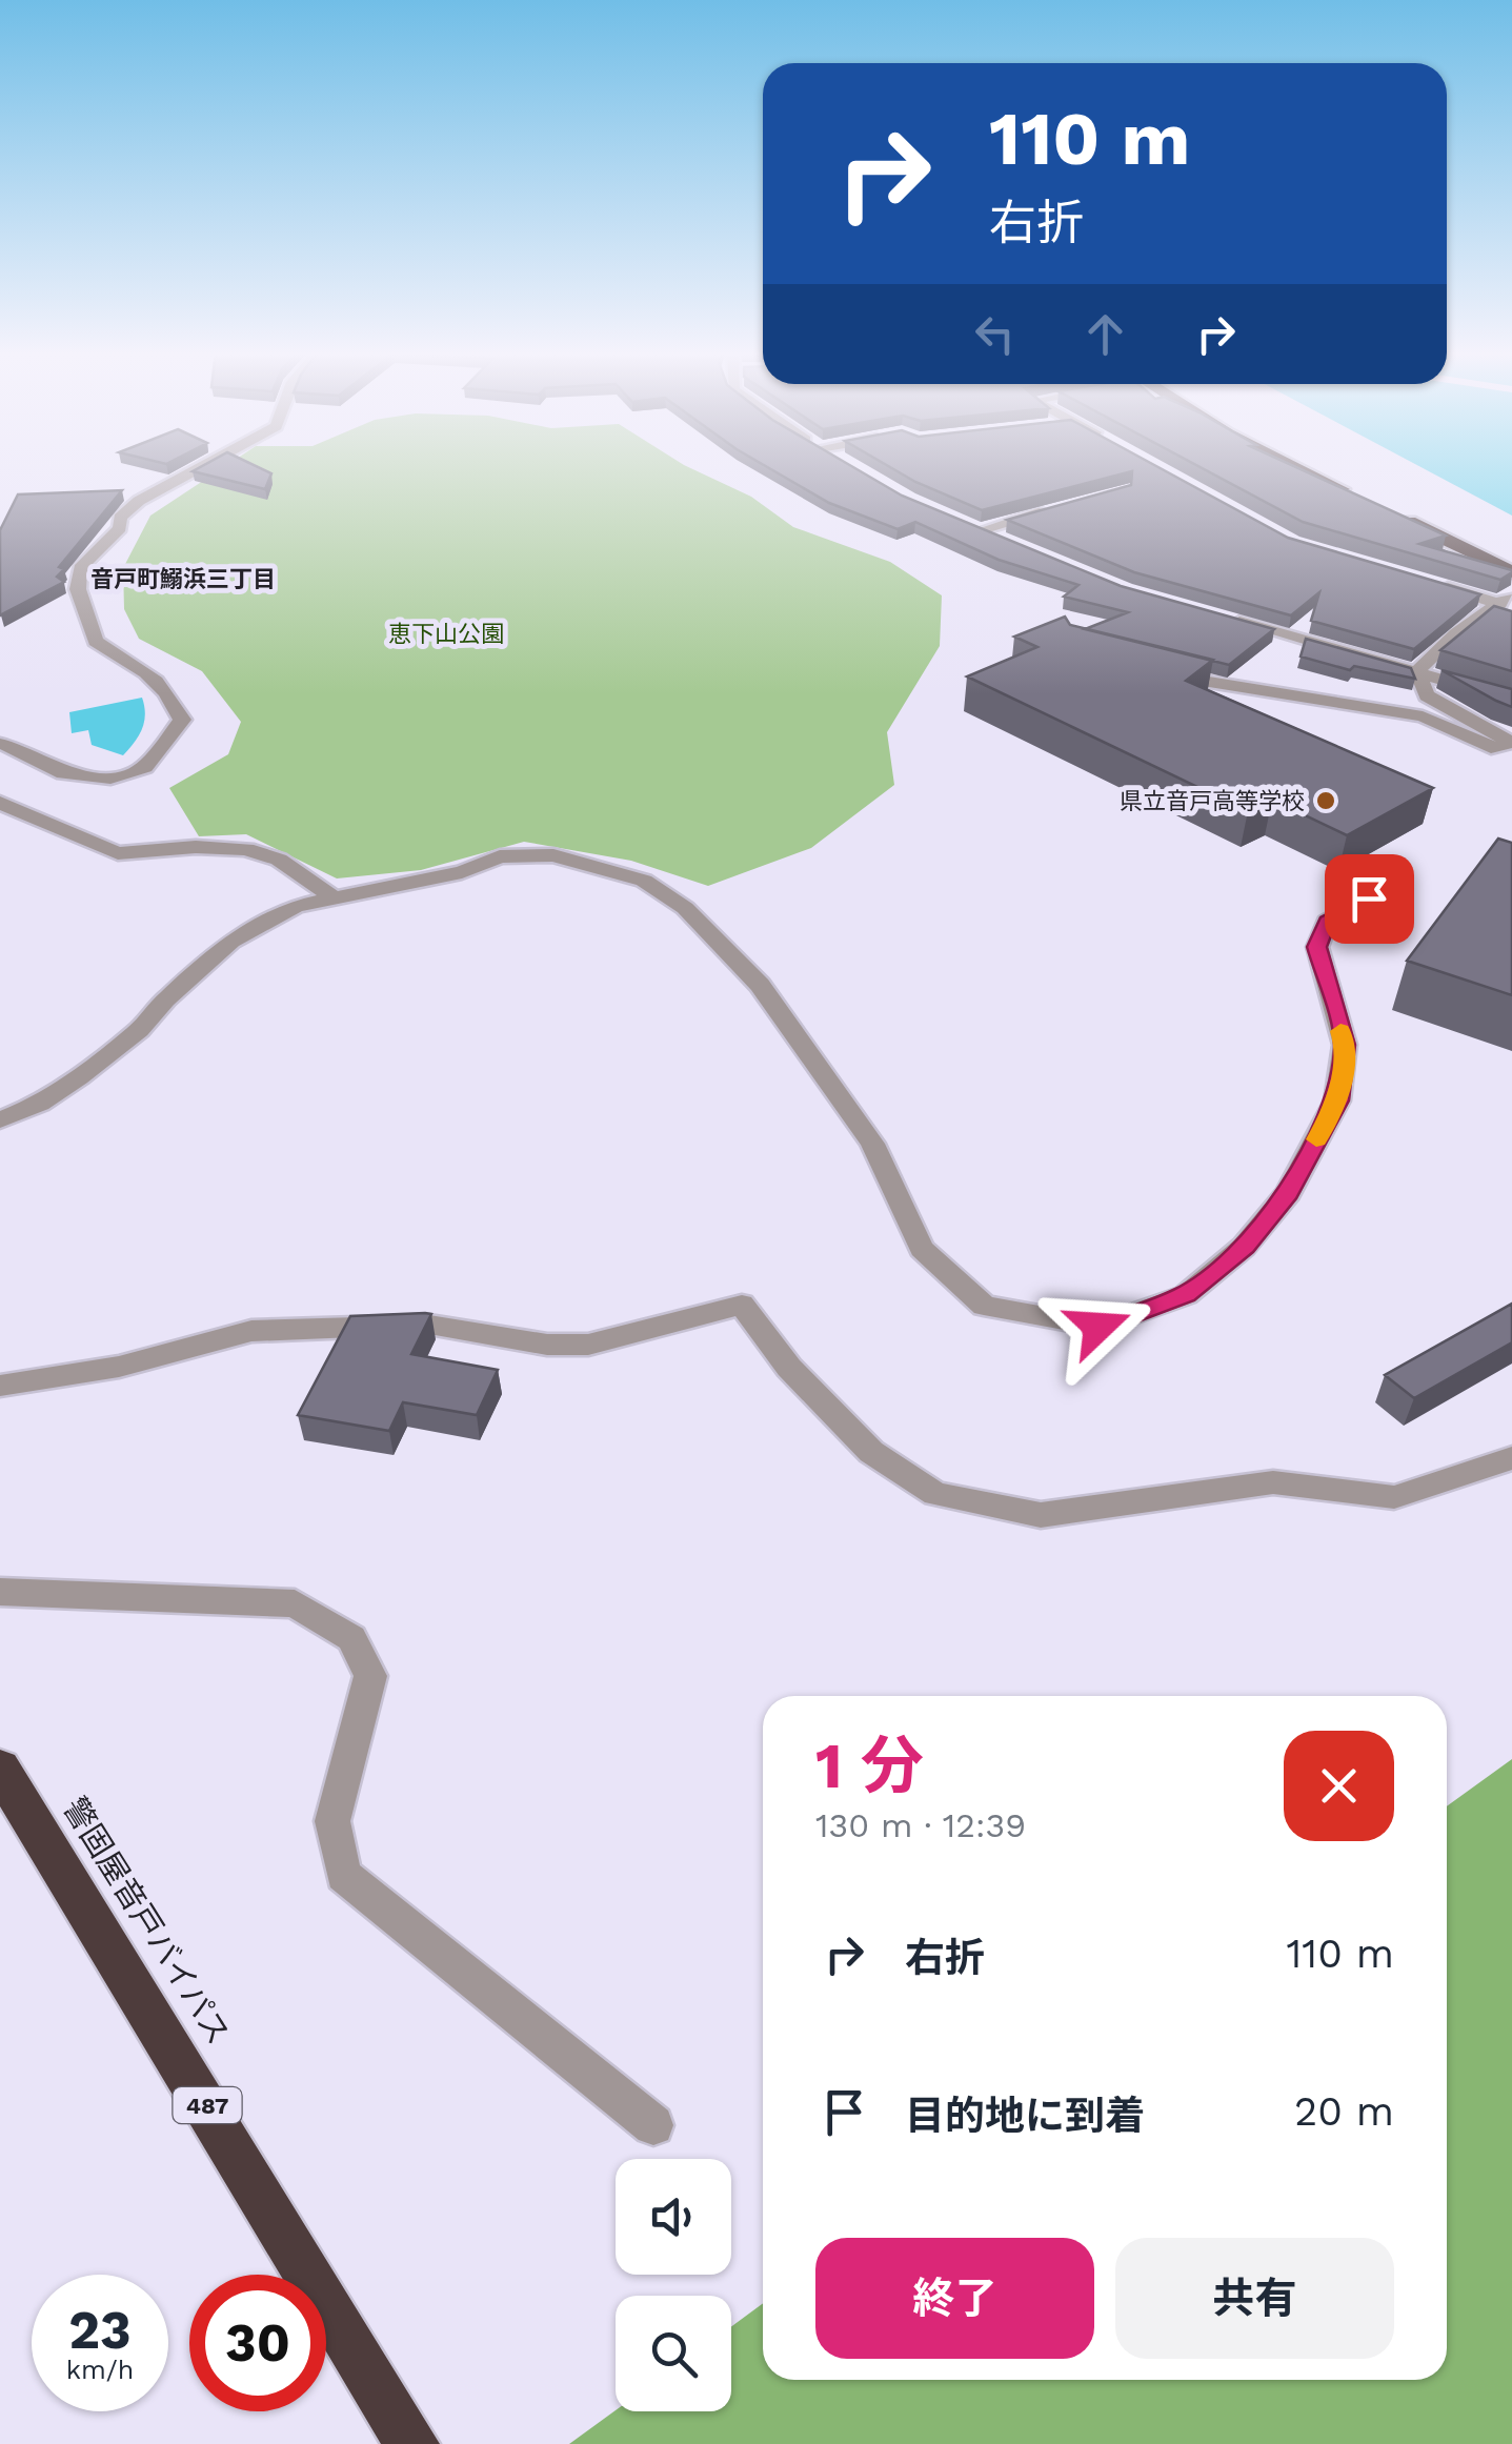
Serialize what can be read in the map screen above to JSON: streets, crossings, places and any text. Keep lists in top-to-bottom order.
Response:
{
  "streets": {
    "highway": ["警固屋音戸バイパス", "487"]
  },
  "districts": ["音戸町鰯浜三丁目"],
  "parks": ["恵下山公園"],
  "places": ["県立音戸高等学校"],
  "page": {
    "turn": ["110 m", "右折"],
    "heading": ["1 分", "130 m · 12:39"],
    "list": [
      {
        "name": "右折",
        "value": "110 m"
      },
      {
        "name": "目的地に到着",
        "value": "20 m"
      }
    ],
    "buttons": ["終了", "共有"],
    "speed": "23 km/h",
    "limit": "30"
  }
}
